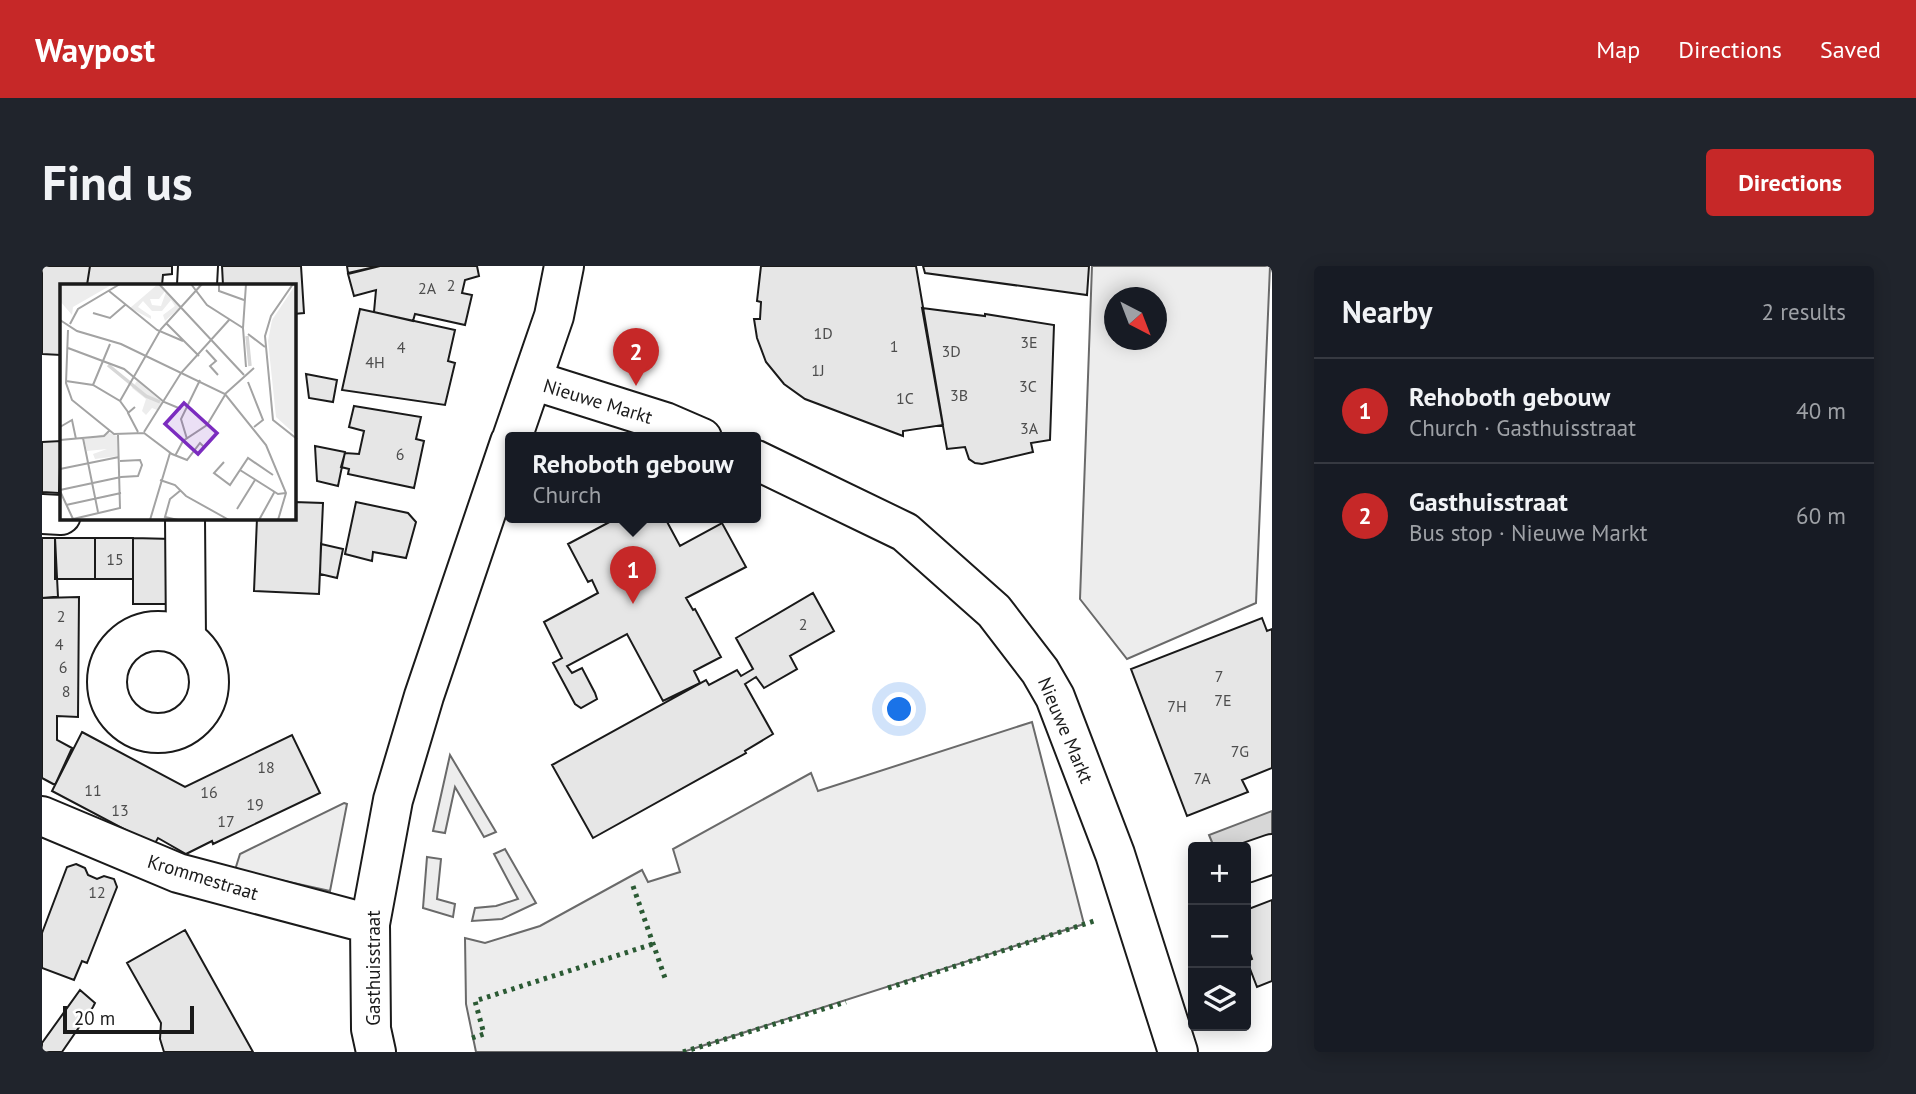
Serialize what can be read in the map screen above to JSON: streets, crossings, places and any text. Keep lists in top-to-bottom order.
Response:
{
  "streets": {
    "street": ["Nieuwe Markt", "Krommestraat", "Gasthuisstraat"]
  },
  "crossings": [
    ["Nieuwe Markt", "Gasthuisstraat"],
    ["Krommestraat", "Gasthuisstraat"]
  ],
  "house_numbers": [
    "2",
    "2A",
    "1D",
    "3E",
    "1",
    "4",
    "3D",
    "4H",
    "1J",
    "3C",
    "3B",
    "1C",
    "3A",
    "6",
    "15",
    "2",
    "2",
    "4",
    "6",
    "7",
    "8",
    "7E",
    "7H",
    "7G",
    "18",
    "7A",
    "11",
    "16",
    "19",
    "13",
    "17",
    "12"
  ],
  "scale_bar": "20 m",
  "north": "bottom right",
  "page": {
    "header": "Waypost",
    "nav": ["Map", "Directions", "Saved"],
    "buttons": "Directions",
    "title": "Find us",
    "heading": ["Nearby", "2 results"],
    "pins": ["2", "1"],
    "list": [
      {
        "mark": "1",
        "name": "Rehoboth gebouw",
        "note": "Church · Gasthuisstraat",
        "value": "40 m"
      },
      {
        "mark": "2",
        "name": "Gasthuisstraat",
        "note": "Bus stop · Nieuwe Markt",
        "value": "60 m"
      }
    ],
    "popup": ["Rehoboth gebouw", "Church"],
    "map_buttons": ["+", "−"],
    "scale": "20 m"
  }
}
